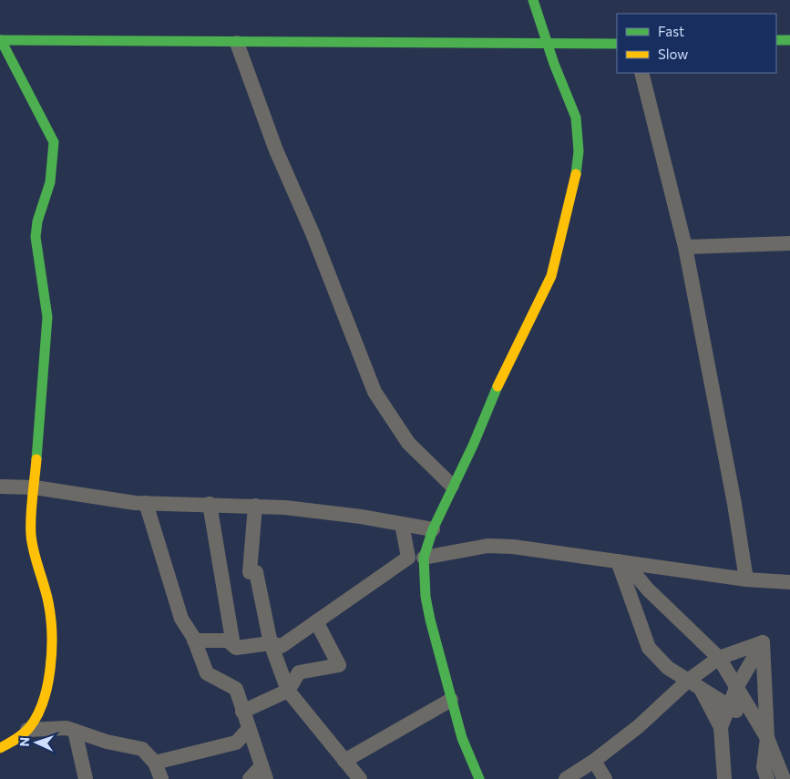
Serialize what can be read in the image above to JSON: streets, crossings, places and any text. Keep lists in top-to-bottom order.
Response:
{
  "legend": ["Fast", "Slow"],
  "north": "left"
}
